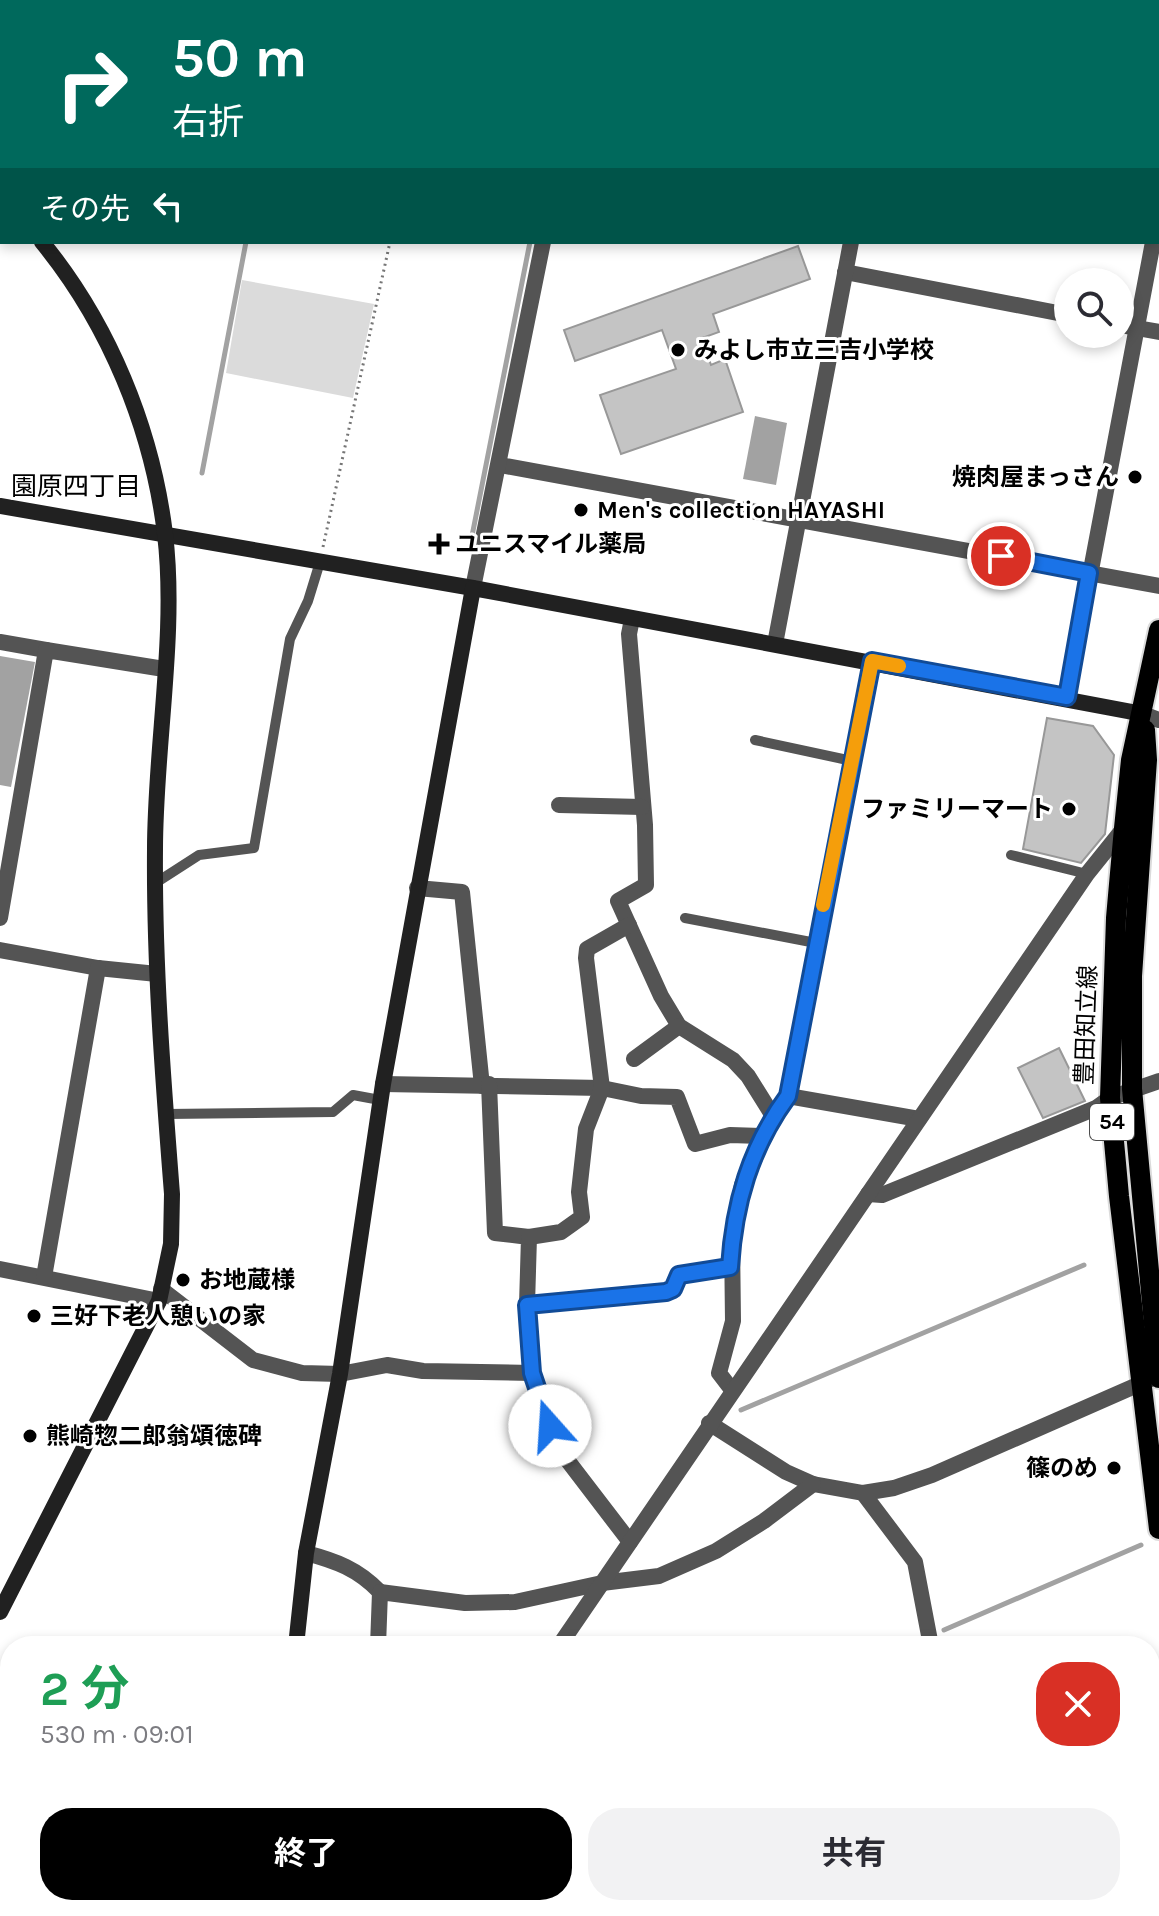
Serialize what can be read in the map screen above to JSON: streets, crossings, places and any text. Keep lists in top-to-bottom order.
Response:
{
  "streets": {
    "main road": ["豊田知立線", "54"]
  },
  "districts": ["園原四丁目"],
  "places": {
    "other": [
      "みよし市立三吉小学校",
      "焼肉屋まっさん",
      "Men's collection HAYASHI",
      "ファミリーマート",
      "お地蔵様",
      "三好下老人憩いの家",
      "熊崎惣二郎翁頌徳碑",
      "篠のめ"
    ],
    "health": ["ユニスマイル薬局"]
  },
  "page": {
    "turn": ["50 m", "右折"],
    "then": "その先",
    "heading": ["2 分", "530 m · 09:01"],
    "buttons": ["終了", "共有"]
  }
}
